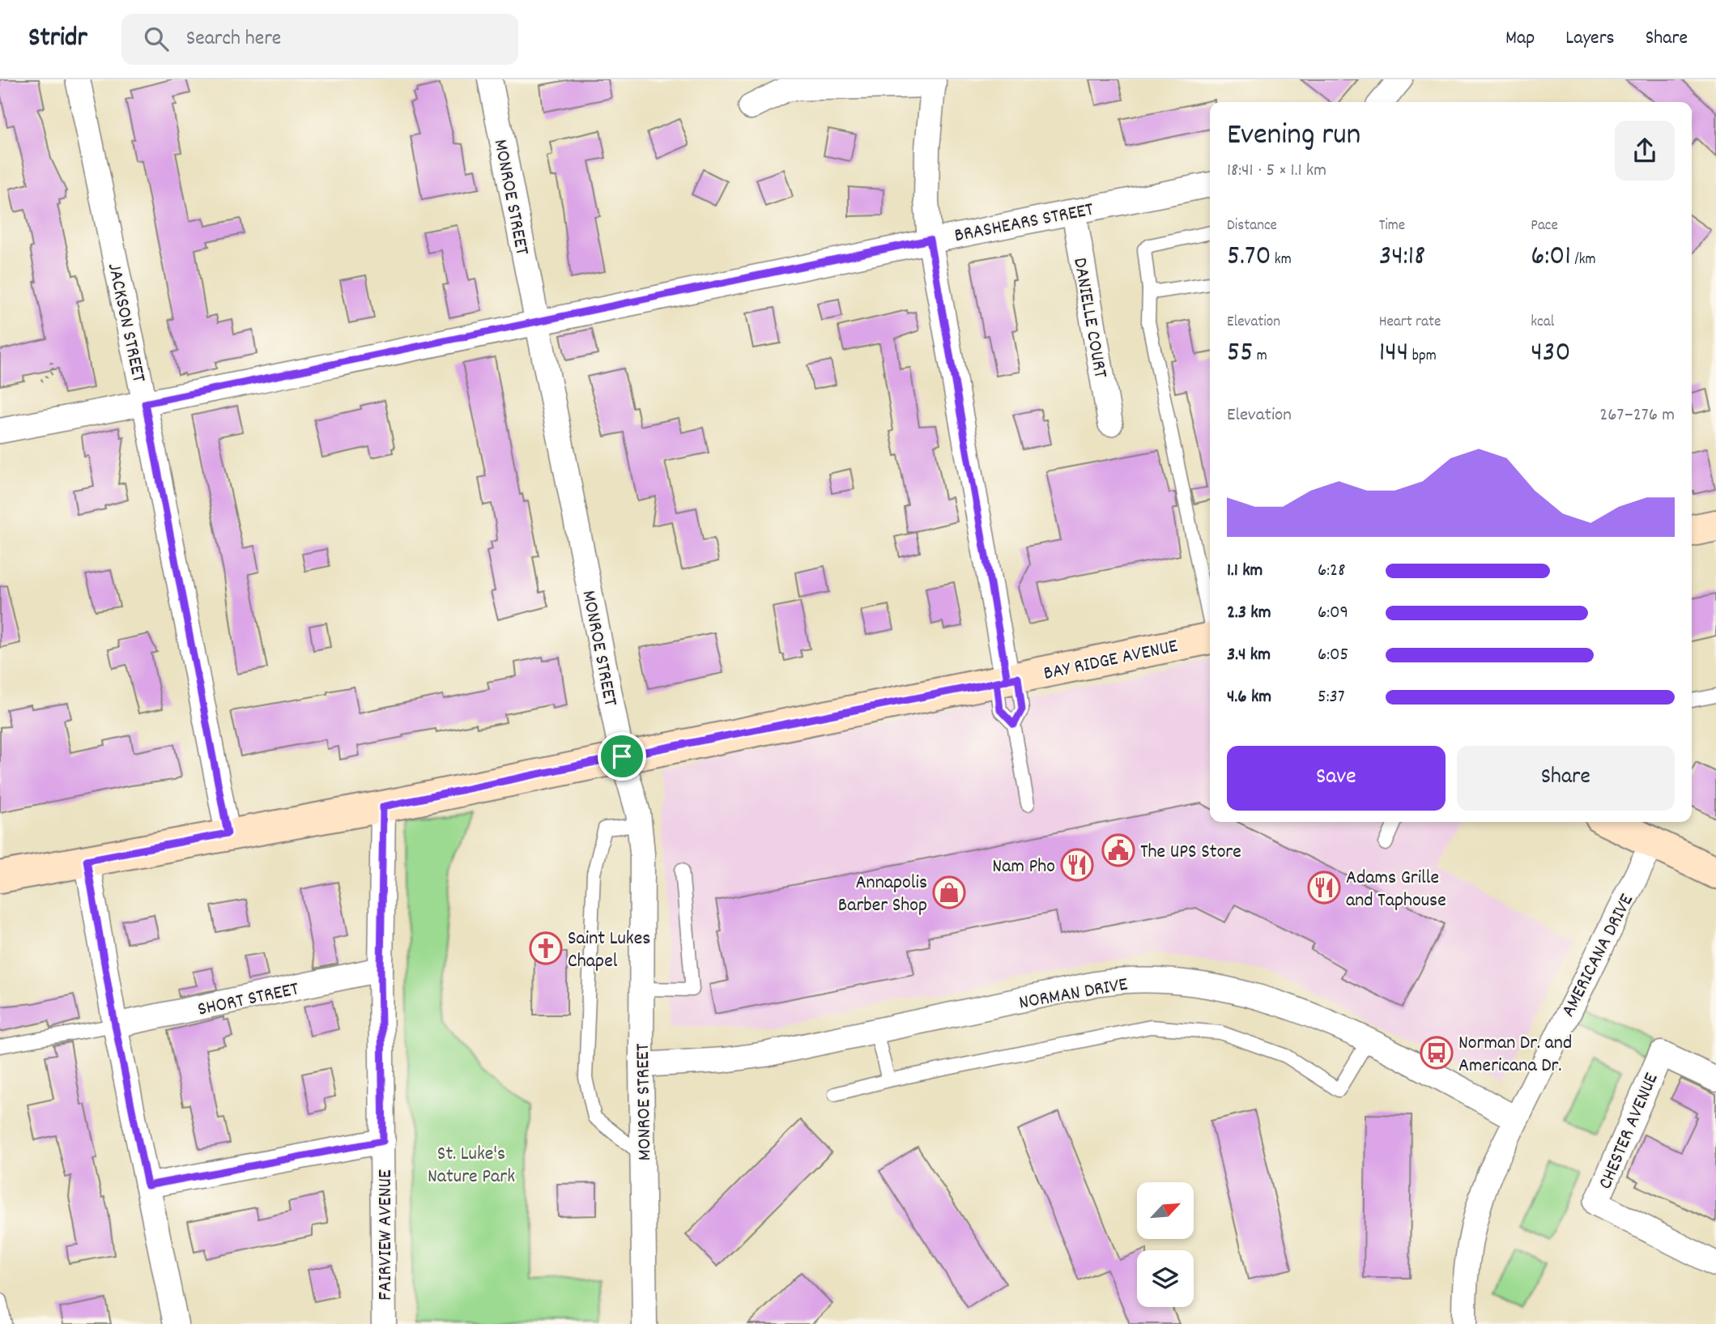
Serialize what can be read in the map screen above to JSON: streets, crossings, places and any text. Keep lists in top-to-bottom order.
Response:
{
  "streets": {
    "main road": ["BAY RIDGE AVENUE"],
    "street": [
      "MONROE STREET",
      "BRASHEARS STREET",
      "DANIELLE COURT",
      "JACKSON STREET",
      "AMERICANA DRIVE",
      "NORMAN DRIVE",
      "SHORT STREET",
      "CHESTER AVENUE",
      "FAIRVIEW AVENUE"
    ]
  },
  "crossings": [
    ["MONROE STREET", "BRASHEARS STREET"],
    ["MONROE STREET", "BAY RIDGE AVENUE"],
    ["MONROE STREET", "NORMAN DRIVE"],
    ["BRASHEARS STREET", "DANIELLE COURT"],
    ["BRASHEARS STREET", "JACKSON STREET"],
    ["JACKSON STREET", "BAY RIDGE AVENUE"],
    ["BAY RIDGE AVENUE", "FAIRVIEW AVENUE"],
    ["AMERICANA DRIVE", "NORMAN DRIVE"],
    ["SHORT STREET", "FAIRVIEW AVENUE"]
  ],
  "parks": ["St. Luke's Nature Park"],
  "places": {
    "public building": ["The UPS Store"],
    "restaurant": ["Nam Pho", "Adams Grille and Taphouse"],
    "shop": ["Annapolis Barber Shop"],
    "church": ["Saint Lukes Chapel"],
    "bus stop": ["Norman Dr. and Americana Dr."]
  },
  "north": "top right",
  "page": {
    "header": "Stridr",
    "search": "Search here",
    "nav": ["Map", "Layers", "Share"],
    "heading": ["Evening run", "18:41 · 5 × 1.1 km"],
    "stats": [
      ["Distance", "5.70 km"],
      ["Time", "34:18"],
      ["Pace", "6:01 /km"],
      ["Elevation", "55 m"],
      ["Heart rate", "144 bpm"],
      ["kcal", "430"]
    ],
    "chart": ["Elevation", "267–276 m"],
    "list": [
      {
        "name": "1.1 km",
        "note": "6:28"
      },
      {
        "name": "2.3 km",
        "note": "6:09"
      },
      {
        "name": "3.4 km",
        "note": "6:05"
      },
      {
        "name": "4.6 km",
        "note": "5:37"
      }
    ],
    "buttons": ["Save", "Share"]
  }
}
